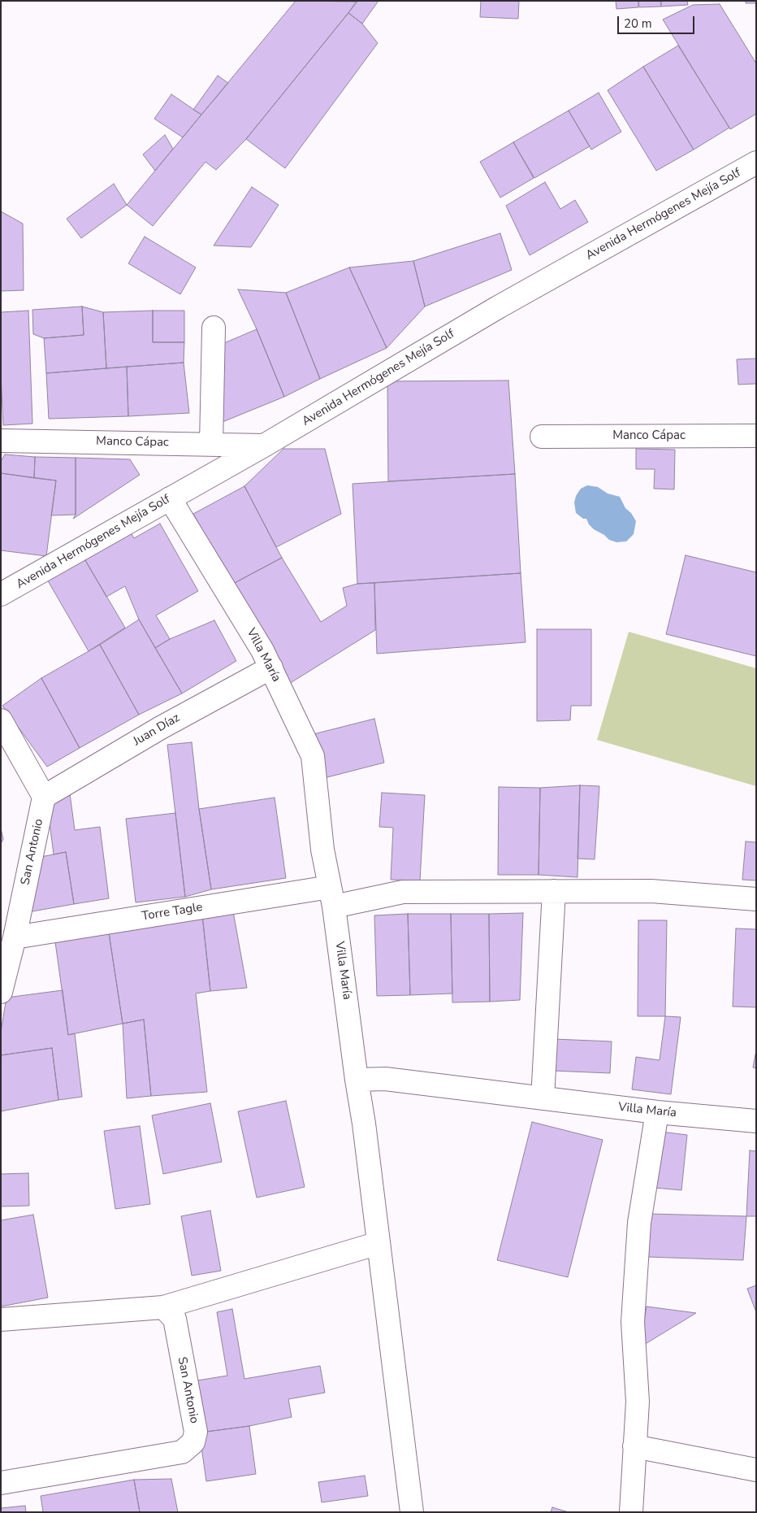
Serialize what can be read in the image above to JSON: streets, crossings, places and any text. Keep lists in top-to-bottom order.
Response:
{
  "streets": {
    "street": [
      "Avenida Hermógenes Mejía Solf",
      "Manco Cápac",
      "Villa María",
      "Juan Díaz",
      "San Antonio",
      "Torre Tagle"
    ]
  },
  "crossings": [
    ["Avenida Hermógenes Mejía Solf", "Manco Cápac"],
    ["Avenida Hermógenes Mejía Solf", "Villa María"],
    ["Villa María", "Juan Díaz"],
    ["Villa María", "Torre Tagle"],
    ["Juan Díaz", "San Antonio"],
    ["San Antonio", "Torre Tagle"]
  ],
  "scale_bar": "20 m"
}
